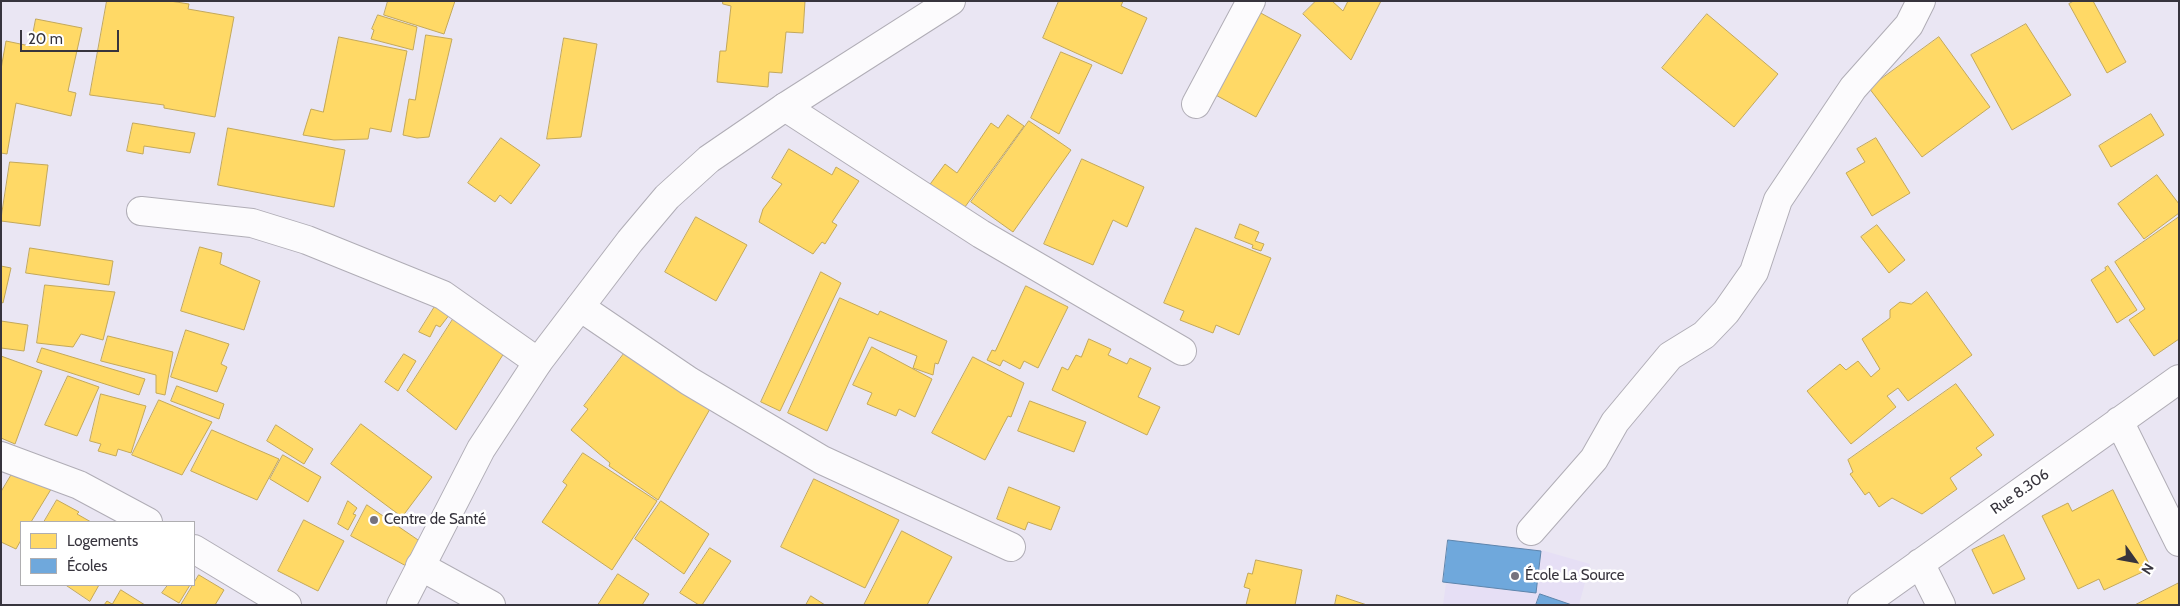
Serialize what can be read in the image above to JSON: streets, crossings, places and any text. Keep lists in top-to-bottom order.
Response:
{
  "streets": {
    "street": ["Rue 8.306"]
  },
  "places": ["Centre de Santé", "École La Source"],
  "legend": ["Logements", "Écoles"],
  "scale_bar": "20 m",
  "north": "bottom right"
}
